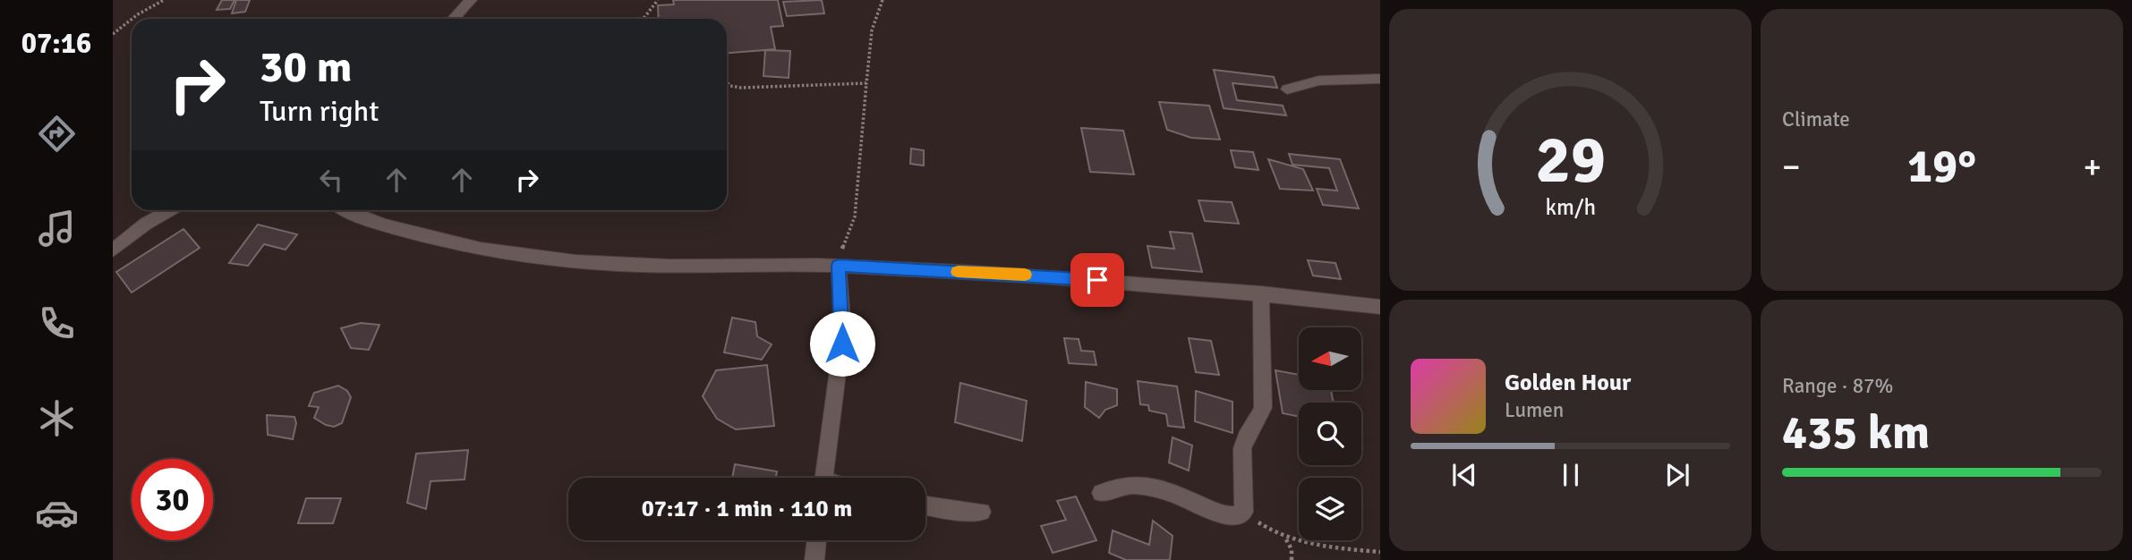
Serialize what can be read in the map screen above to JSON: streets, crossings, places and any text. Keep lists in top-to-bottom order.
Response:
{
  "north": "left",
  "page": {
    "tabs": "07:16",
    "tile": [
      "Climate",
      ["Range · 87%", "435 km"]
    ],
    "turn": ["30 m", "Turn right"],
    "heat": ["−", "19°", "+"],
    "song": ["Golden Hour", "Lumen"],
    "limit": "30",
    "trip": "07:17 · 1 min · 110 m",
    "gauge": ["29", "km/h"]
  }
}
